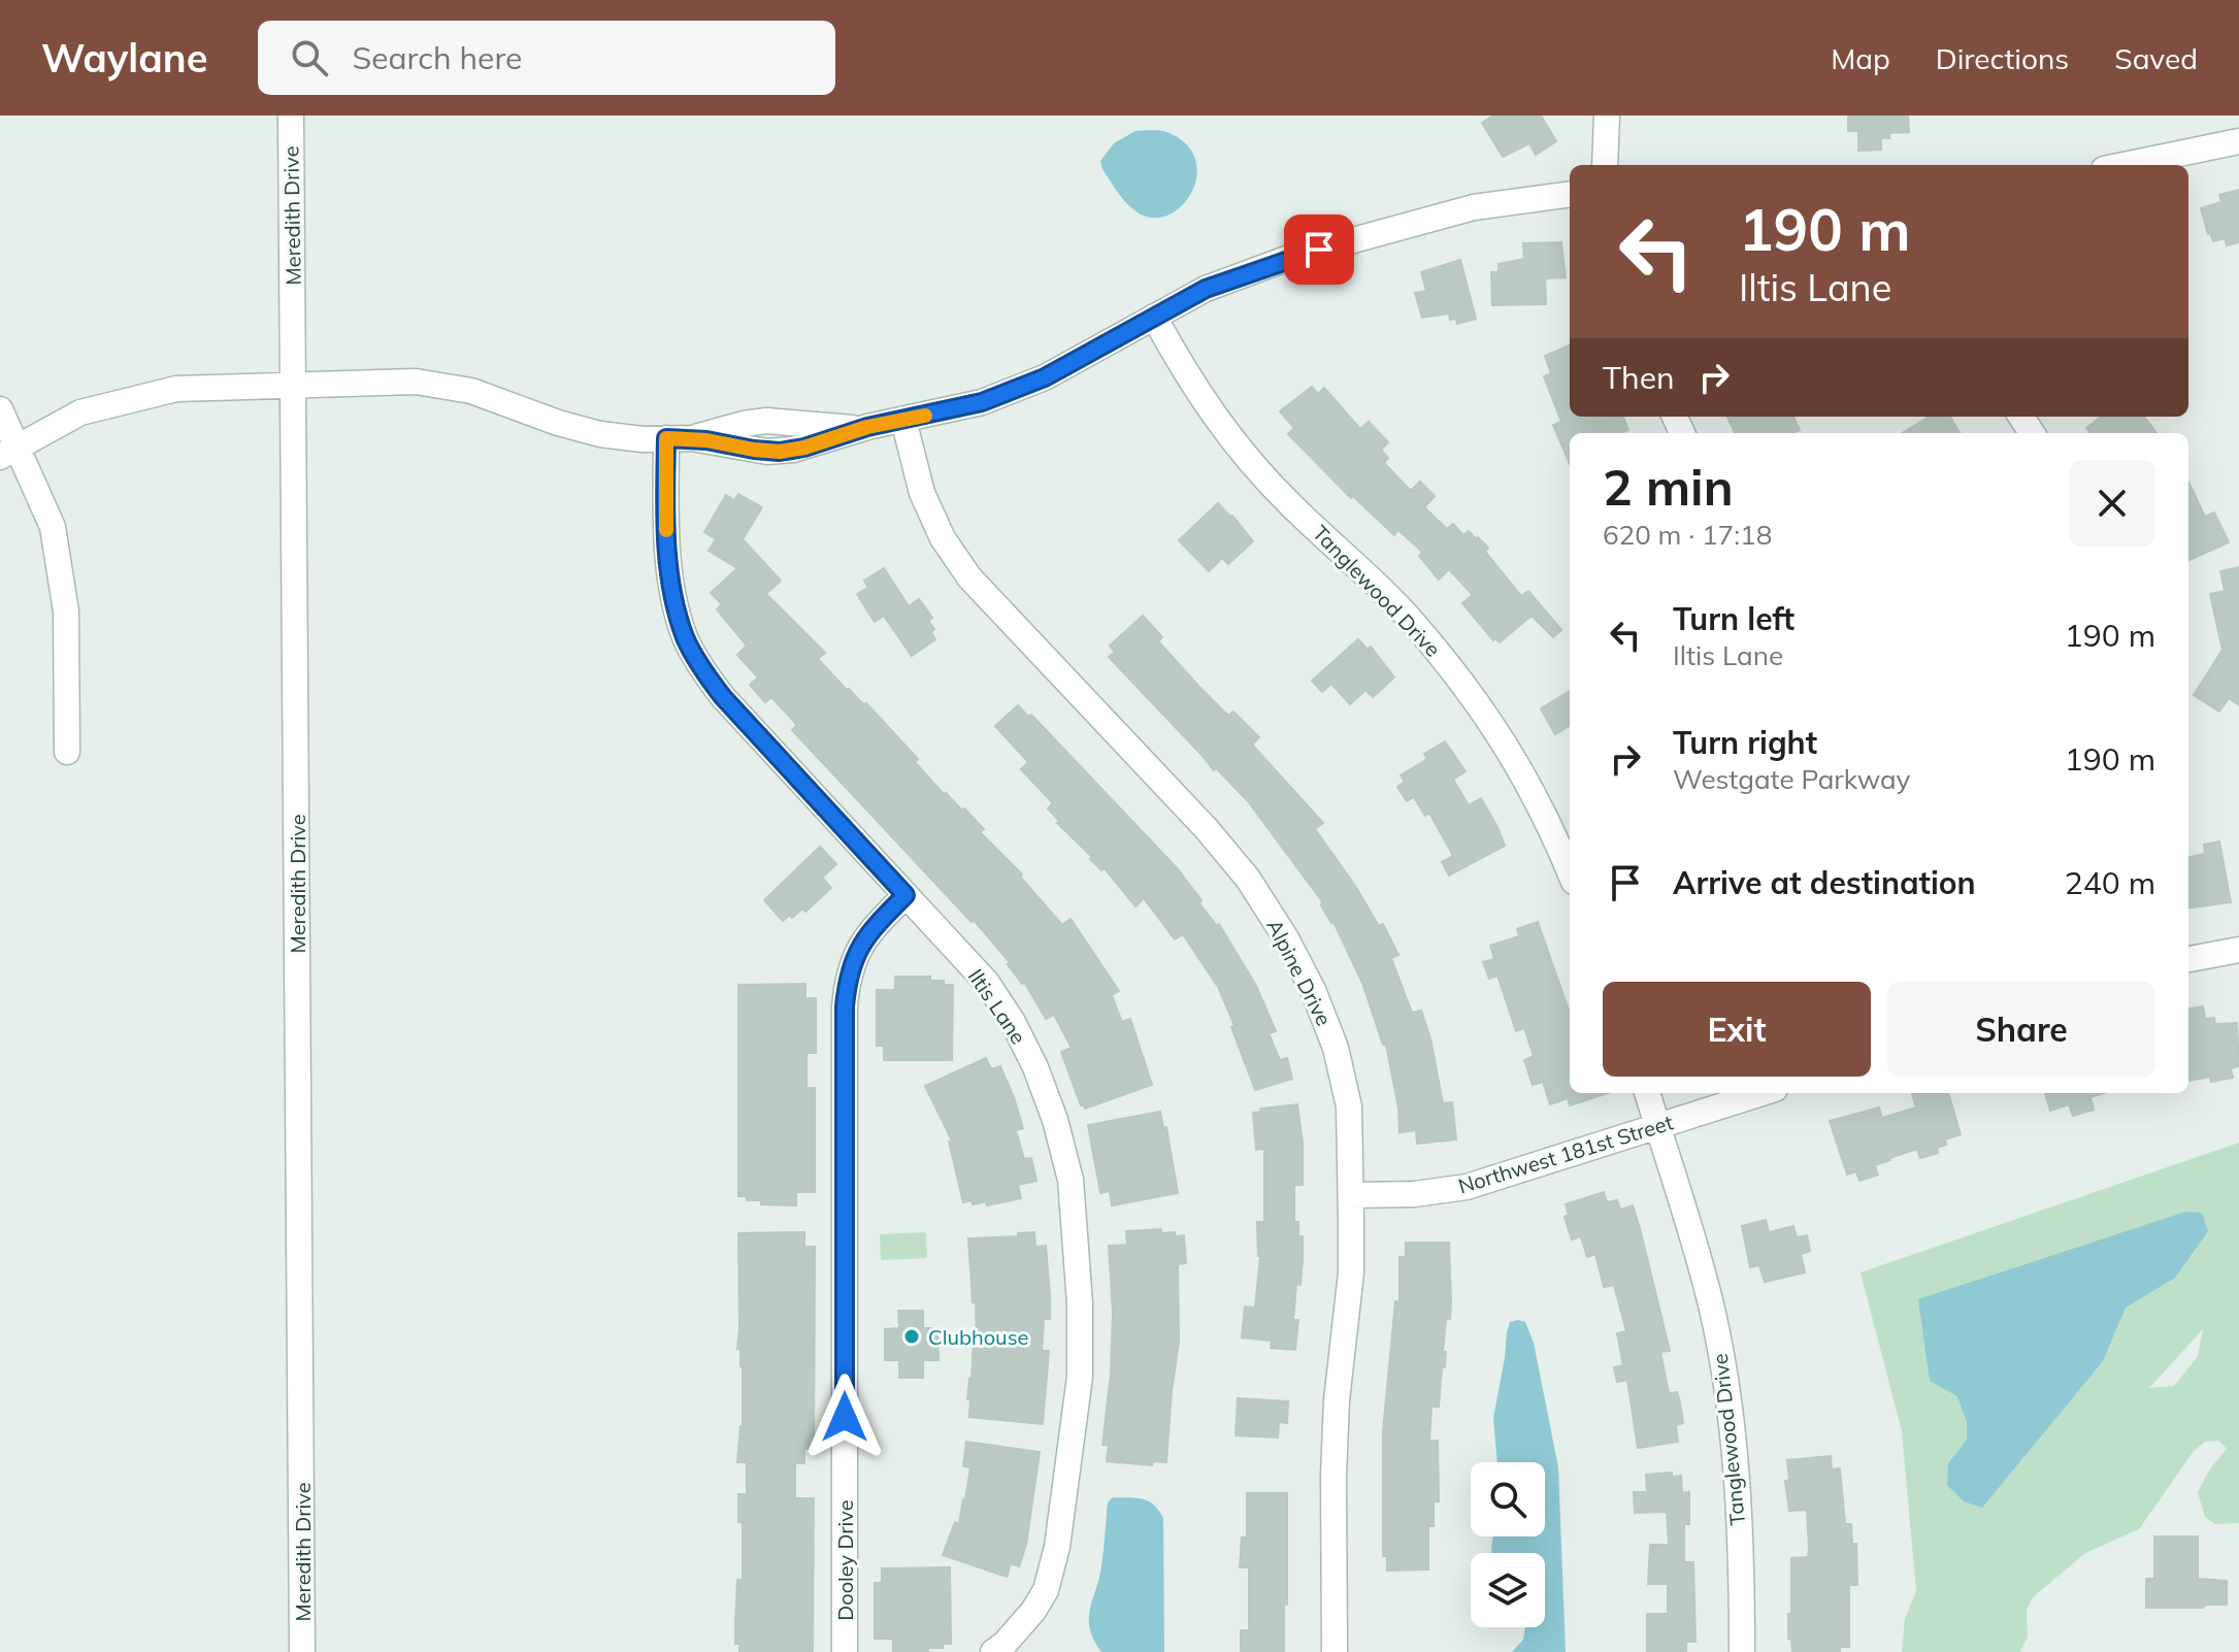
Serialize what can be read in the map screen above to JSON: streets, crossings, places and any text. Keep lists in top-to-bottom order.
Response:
{
  "streets": {
    "street": [
      "Meredith Drive",
      "Tanglewood Drive",
      "Alpine Drive",
      "Iltis Lane",
      "Northwest 181st Street",
      "Dooley Drive"
    ]
  },
  "crossings": [
    ["Tanglewood Drive", "Northwest 181st Street"],
    ["Alpine Drive", "Northwest 181st Street"],
    ["Iltis Lane", "Dooley Drive"]
  ],
  "places": ["Clubhouse"],
  "page": {
    "header": "Waylane",
    "search": "Search here",
    "nav": ["Map", "Directions", "Saved"],
    "turn": ["190 m", "Iltis Lane"],
    "then": "Then",
    "heading": ["2 min", "620 m · 17:18"],
    "list": [
      {
        "name": "Turn left",
        "note": "Iltis Lane",
        "value": "190 m"
      },
      {
        "name": "Turn right",
        "note": "Westgate Parkway",
        "value": "190 m"
      },
      {
        "name": "Arrive at destination",
        "value": "240 m"
      }
    ],
    "buttons": ["Exit", "Share"]
  }
}
